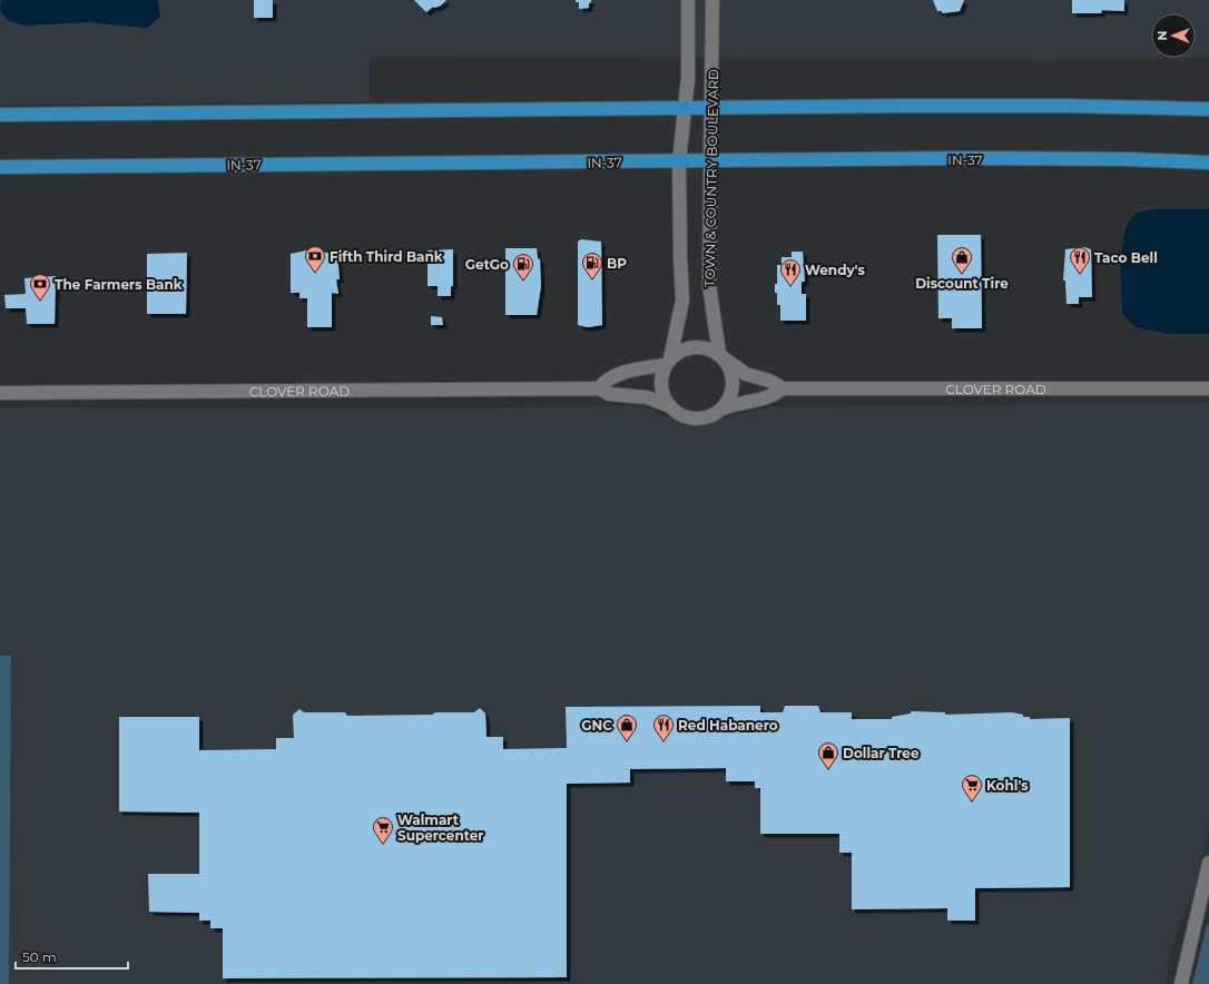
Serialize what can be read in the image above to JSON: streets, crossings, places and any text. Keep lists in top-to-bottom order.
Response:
{
  "streets": {
    "highway": ["IN-37"],
    "street": ["TOWN & COUNTRY BOULEVARD", "CLOVER ROAD"]
  },
  "crossings": [
    ["IN-37", "TOWN & COUNTRY BOULEVARD"],
    ["TOWN & COUNTRY BOULEVARD", "CLOVER ROAD"]
  ],
  "places": {
    "bank": ["Fifth Third Bank", "The Farmers Bank"],
    "shop": ["Discount Tire", "GNC", "Dollar Tree"],
    "restaurant": ["Taco Bell", "Wendy's", "Red Habanero"],
    "fuel station": ["BP", "GetGo"],
    "supermarket": ["Kohl's", "Walmart Supercenter"]
  },
  "scale_bar": "50 m",
  "north": "left"
}
